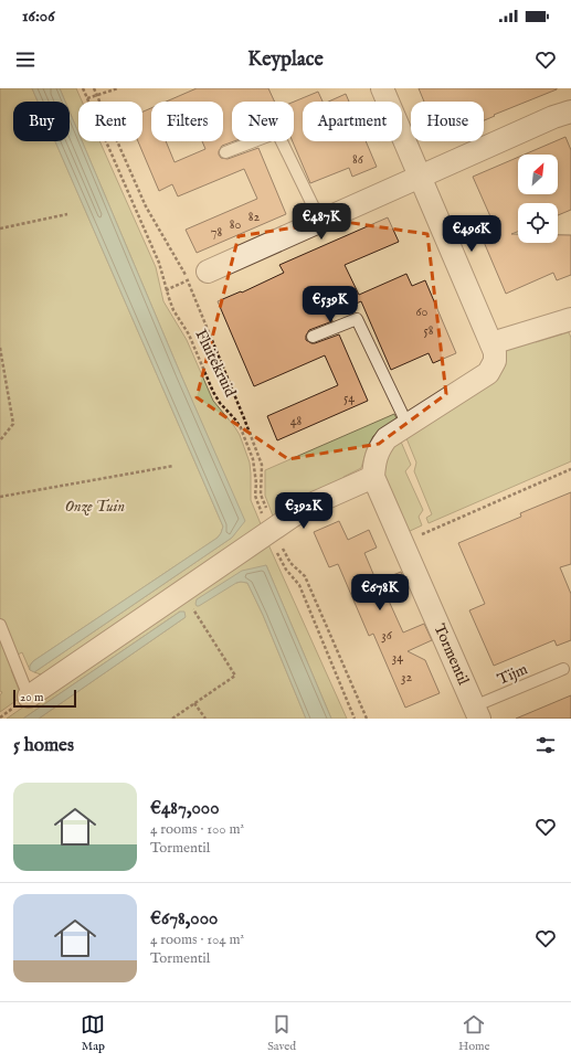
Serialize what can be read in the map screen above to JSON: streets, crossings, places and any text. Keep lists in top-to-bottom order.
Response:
{
  "streets": {
    "street": ["Tormentil"],
    "lane": ["Tijm"],
    "path": ["Fluitekruid"]
  },
  "crossings": [
    ["Tormentil", "Tijm"]
  ],
  "parks": ["Onze Tuin"],
  "house_numbers": [
    "86",
    "82",
    "80",
    "78",
    "60",
    "58",
    "54",
    "48",
    "36",
    "34",
    "32"
  ],
  "scale_bar": "20 m",
  "north": "top right",
  "page": {
    "status": "16:06",
    "header": "Keyplace",
    "chip": [
      "Buy",
      "Rent",
      "Filters",
      "New",
      "Apartment",
      "House"
    ],
    "price": [
      "€487K",
      "€496K",
      "€539K",
      "€392K",
      "€678K"
    ],
    "scale": "20 m",
    "heading": "5 homes",
    "list": [
      {
        "name": "€487,000",
        "note": "4 rooms · 100 m² · Tormentil"
      },
      {
        "name": "€678,000",
        "note": "4 rooms · 104 m² · Tormentil"
      }
    ],
    "tabs": ["Map", "Saved", "Home"]
  }
}
